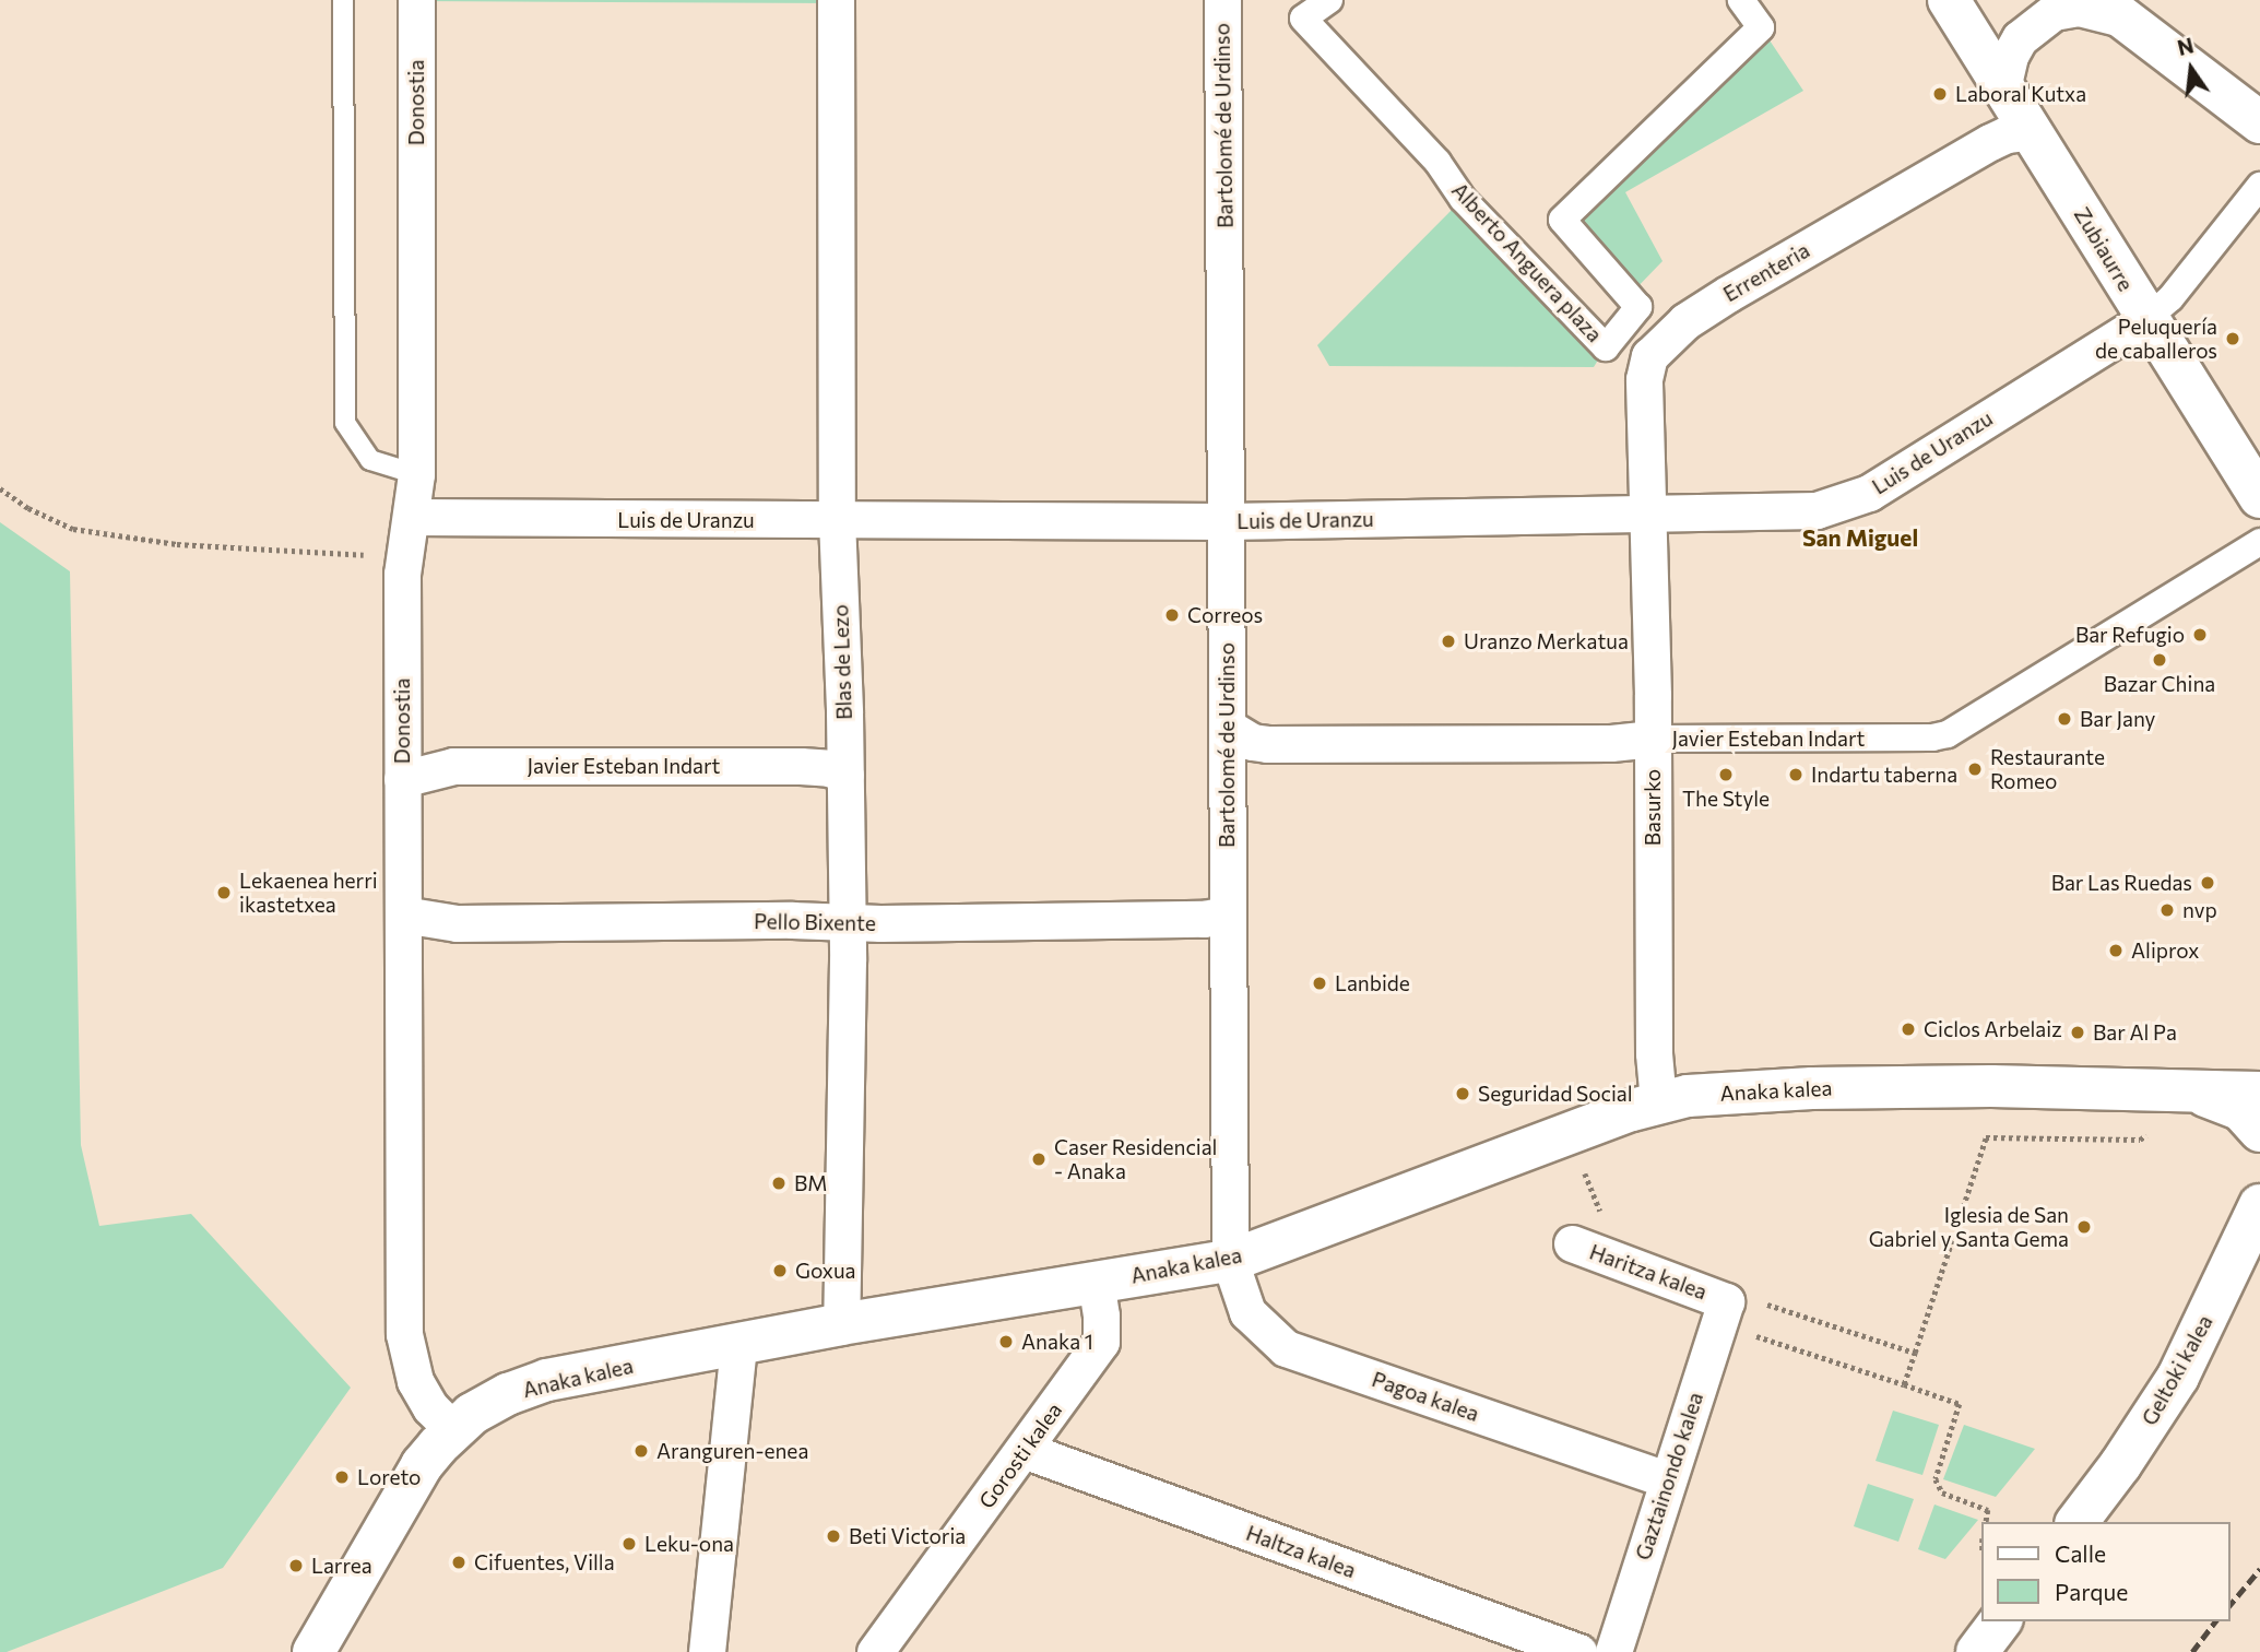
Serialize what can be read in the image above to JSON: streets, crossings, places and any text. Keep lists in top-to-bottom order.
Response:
{
  "streets": {
    "street": [
      "Donostia",
      "Bartolomé de Urdinso",
      "Zubiaurre",
      "Alberto Anguera plaza",
      "Errenteria",
      "Luis de Uranzu",
      "Blas de Lezo",
      "Javier Esteban Indart",
      "Basurko",
      "Pello Bixente",
      "Anaka kalea",
      "Haritza kalea",
      "Geltoki kalea",
      "Pagoa kalea",
      "Gorosti kalea",
      "Gaztainondo kalea",
      "Haltza kalea"
    ]
  },
  "crossings": [
    ["Donostia", "Luis de Uranzu"],
    ["Donostia", "Javier Esteban Indart"],
    ["Donostia", "Pello Bixente"],
    ["Donostia", "Anaka kalea"],
    ["Bartolomé de Urdinso", "Luis de Uranzu"],
    ["Bartolomé de Urdinso", "Javier Esteban Indart"],
    ["Bartolomé de Urdinso", "Pello Bixente"],
    ["Bartolomé de Urdinso", "Anaka kalea"],
    ["Bartolomé de Urdinso", "Pagoa kalea"],
    ["Zubiaurre", "Errenteria"],
    ["Zubiaurre", "Luis de Uranzu"],
    ["Errenteria", "Luis de Uranzu"],
    ["Errenteria", "Basurko"],
    ["Luis de Uranzu", "Blas de Lezo"],
    ["Luis de Uranzu", "Basurko"],
    ["Blas de Lezo", "Javier Esteban Indart"],
    ["Blas de Lezo", "Pello Bixente"],
    ["Blas de Lezo", "Anaka kalea"],
    ["Javier Esteban Indart", "Basurko"],
    ["Basurko", "Anaka kalea"],
    ["Anaka kalea", "Pagoa kalea"],
    ["Anaka kalea", "Gorosti kalea"],
    ["Haritza kalea", "Gaztainondo kalea"],
    ["Pagoa kalea", "Gaztainondo kalea"],
    ["Gorosti kalea", "Haltza kalea"]
  ],
  "districts": ["San Miguel"],
  "places": [
    "Laboral Kutxa",
    "Peluquería de caballeros",
    "Correos",
    "Bar Refugio",
    "Uranzo Merkatua",
    "Bazar China",
    "Bar Jany",
    "Restaurante Romeo",
    "The Style",
    "Indartu taberna",
    "Bar Las Ruedas",
    "Lekaenea herri ikastetxea",
    "nvp",
    "Aliprox",
    "Lanbide",
    "Ciclos Arbelaiz",
    "Bar Al Pa",
    "Seguridad Social",
    "Caser Residencial - Anaka",
    "BM",
    "Iglesia de San Gabriel y Santa Gema",
    "Goxua",
    "Anaka 1",
    "Aranguren-enea",
    "Loreto",
    "Beti Victoria",
    "Leku-ona",
    "Cifuentes, Villa",
    "Larrea"
  ],
  "legend": ["Calle", "Parque"],
  "north": "top"
}
